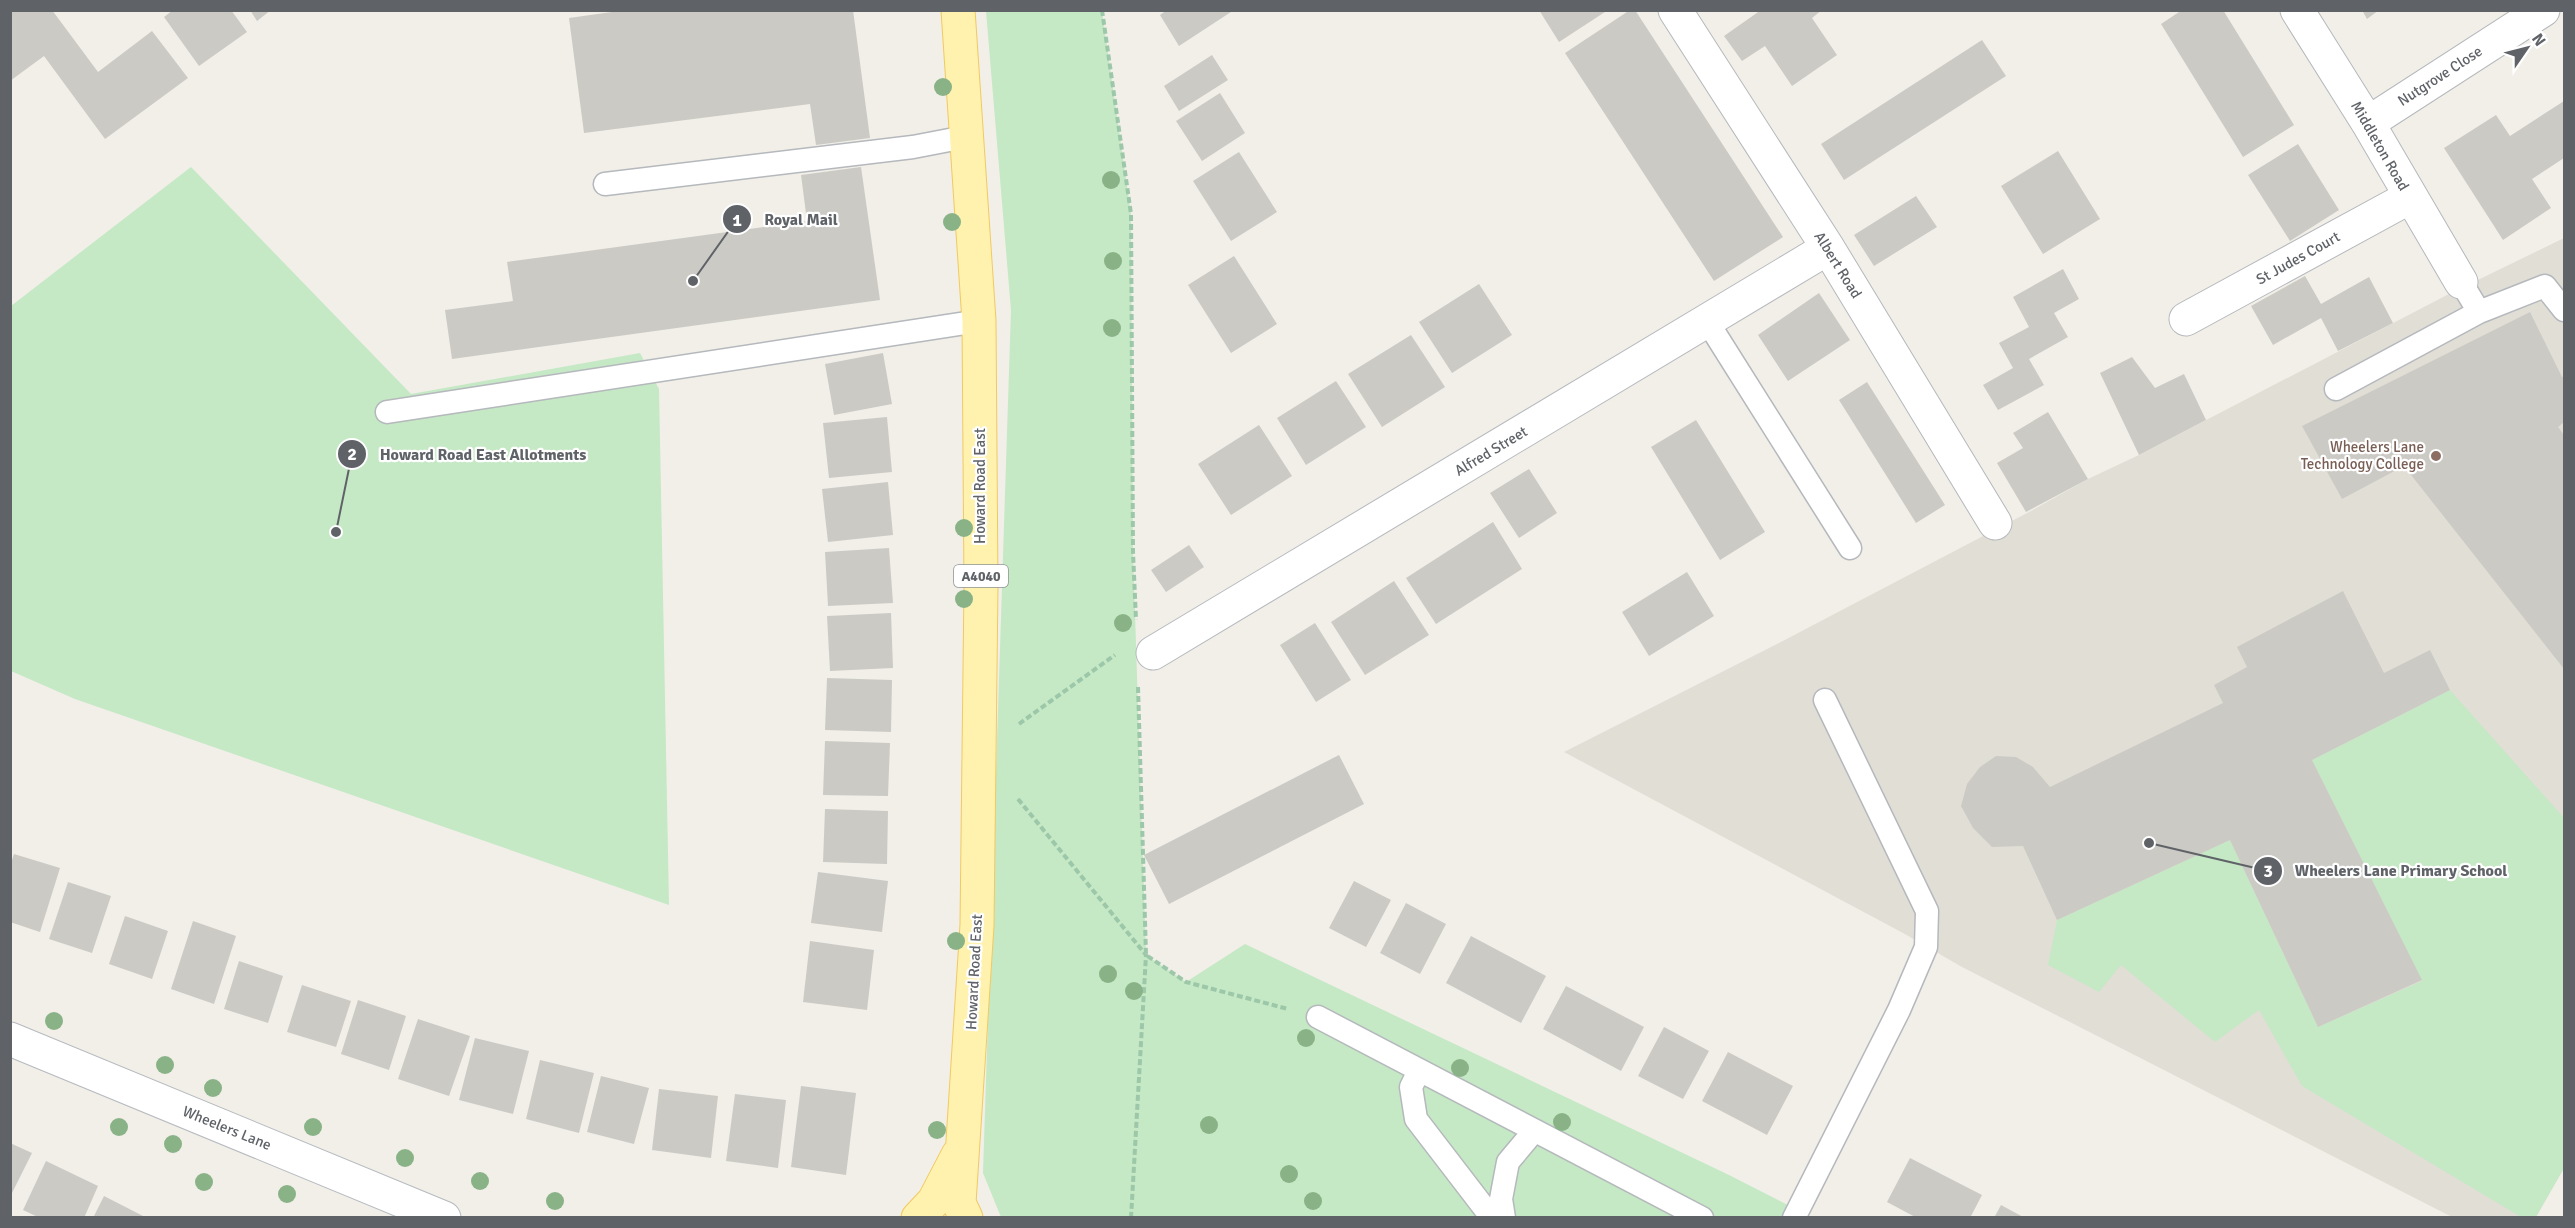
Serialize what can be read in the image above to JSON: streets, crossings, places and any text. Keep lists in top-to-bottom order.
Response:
{
  "streets": {
    "main road": ["Howard Road East", "A4040"],
    "street": [
      "Nutgrove Close",
      "Middleton Road",
      "St Judes Court",
      "Albert Road",
      "Alfred Street",
      "Wheelers Lane"
    ]
  },
  "crossings": [
    ["Nutgrove Close", "Middleton Road"],
    ["Middleton Road", "St Judes Court"],
    ["Albert Road", "Alfred Street"]
  ],
  "places": [
    "Royal Mail",
    "Wheelers Lane Technology College",
    "Howard Road East Allotments",
    "Wheelers Lane Primary School"
  ],
  "north": "top right"
}
